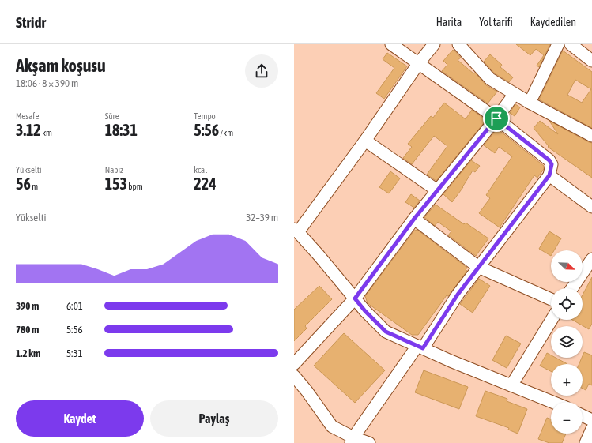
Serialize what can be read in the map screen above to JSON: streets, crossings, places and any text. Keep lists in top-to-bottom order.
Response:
{
  "north": "bottom right",
  "page": {
    "header": "Stridr",
    "nav": ["Harita", "Yol tarifi", "Kaydedilen"],
    "heading": ["Akşam koşusu", "18:06 · 8 × 390 m"],
    "stats": [
      ["Mesafe", "3.12 km"],
      ["Süre", "18:31"],
      ["Tempo", "5:56 /km"],
      ["Yükselti", "56 m"],
      ["Nabız", "153 bpm"],
      ["kcal", "224"]
    ],
    "chart": ["Yükselti", "32–39 m"],
    "map_buttons": ["+", "−"],
    "list": [
      {
        "name": "390 m",
        "note": "6:01"
      },
      {
        "name": "780 m",
        "note": "5:56"
      },
      {
        "name": "1.2 km",
        "note": "5:31"
      }
    ],
    "buttons": ["Kaydet", "Paylaş"]
  }
}
